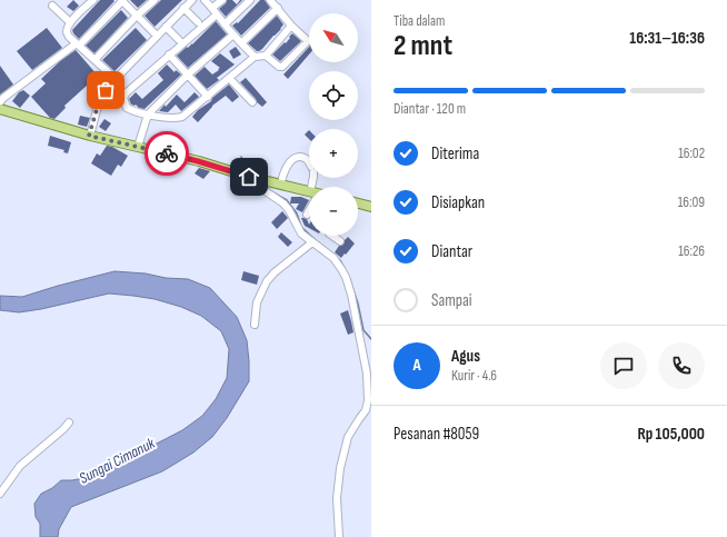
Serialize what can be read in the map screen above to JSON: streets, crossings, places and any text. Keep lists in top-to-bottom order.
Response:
{
  "water": ["Sungai Cimanuk"],
  "north": "top left",
  "page": {
    "heading": ["2 mnt", "Tiba dalam", "16:31–16:36"],
    "panel": [
      "Agus",
      "Kurir · 4.6",
      "Pesanan #8059",
      "Rp 105,000"
    ],
    "map_buttons": ["+", "−"],
    "bar": "Diantar · 120 m",
    "list": [
      ["Diterima", "16:02"],
      ["Disiapkan", "16:09"],
      ["Diantar", "16:26"],
      "Sampai"
    ],
    "round": "A"
  }
}
